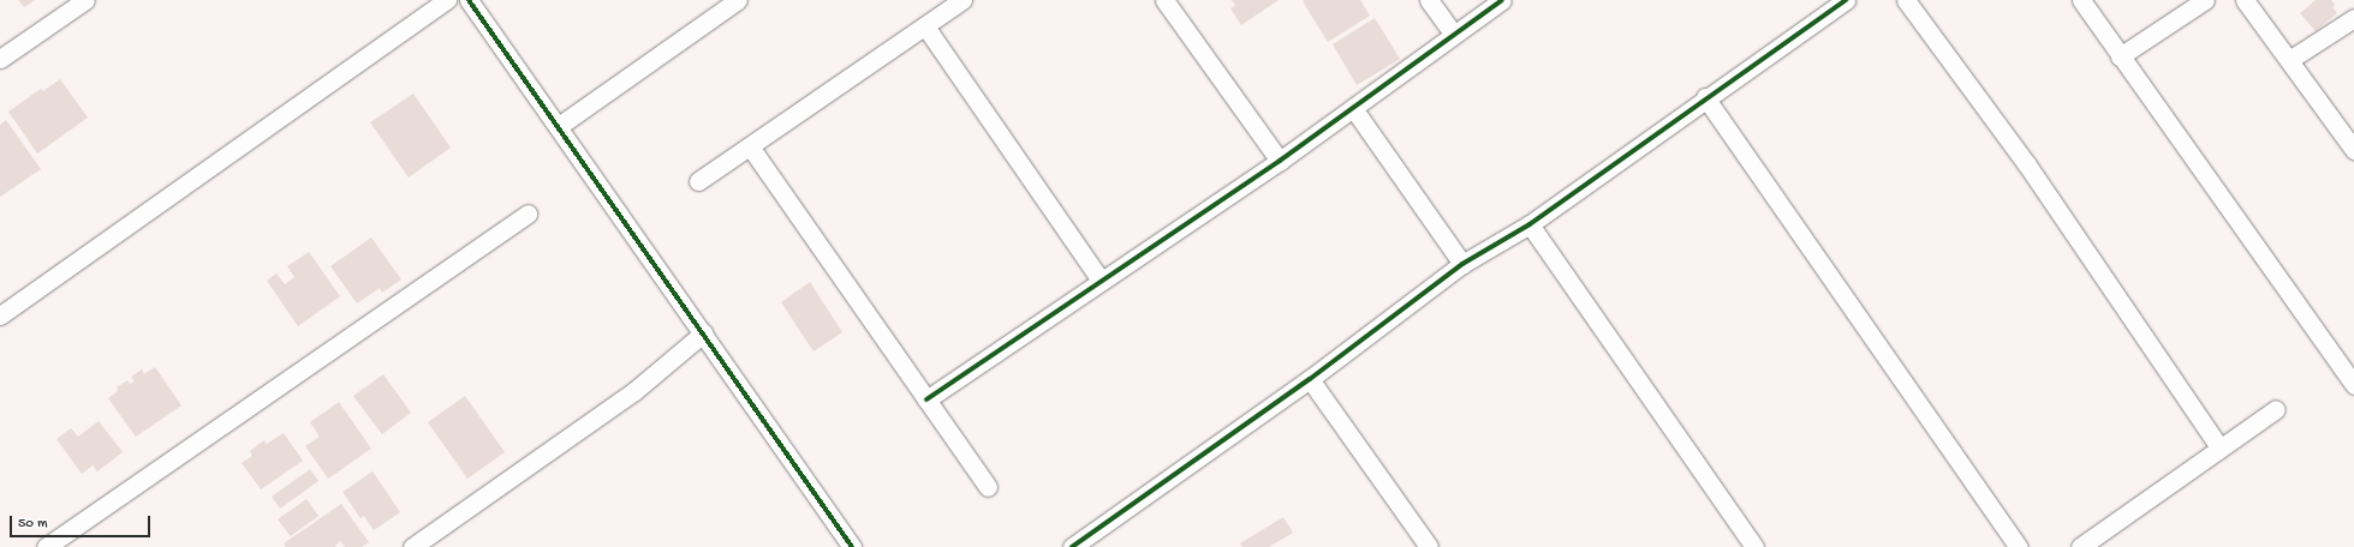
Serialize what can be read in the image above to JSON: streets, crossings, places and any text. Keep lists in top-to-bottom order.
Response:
{
  "scale_bar": "50 m"
}
